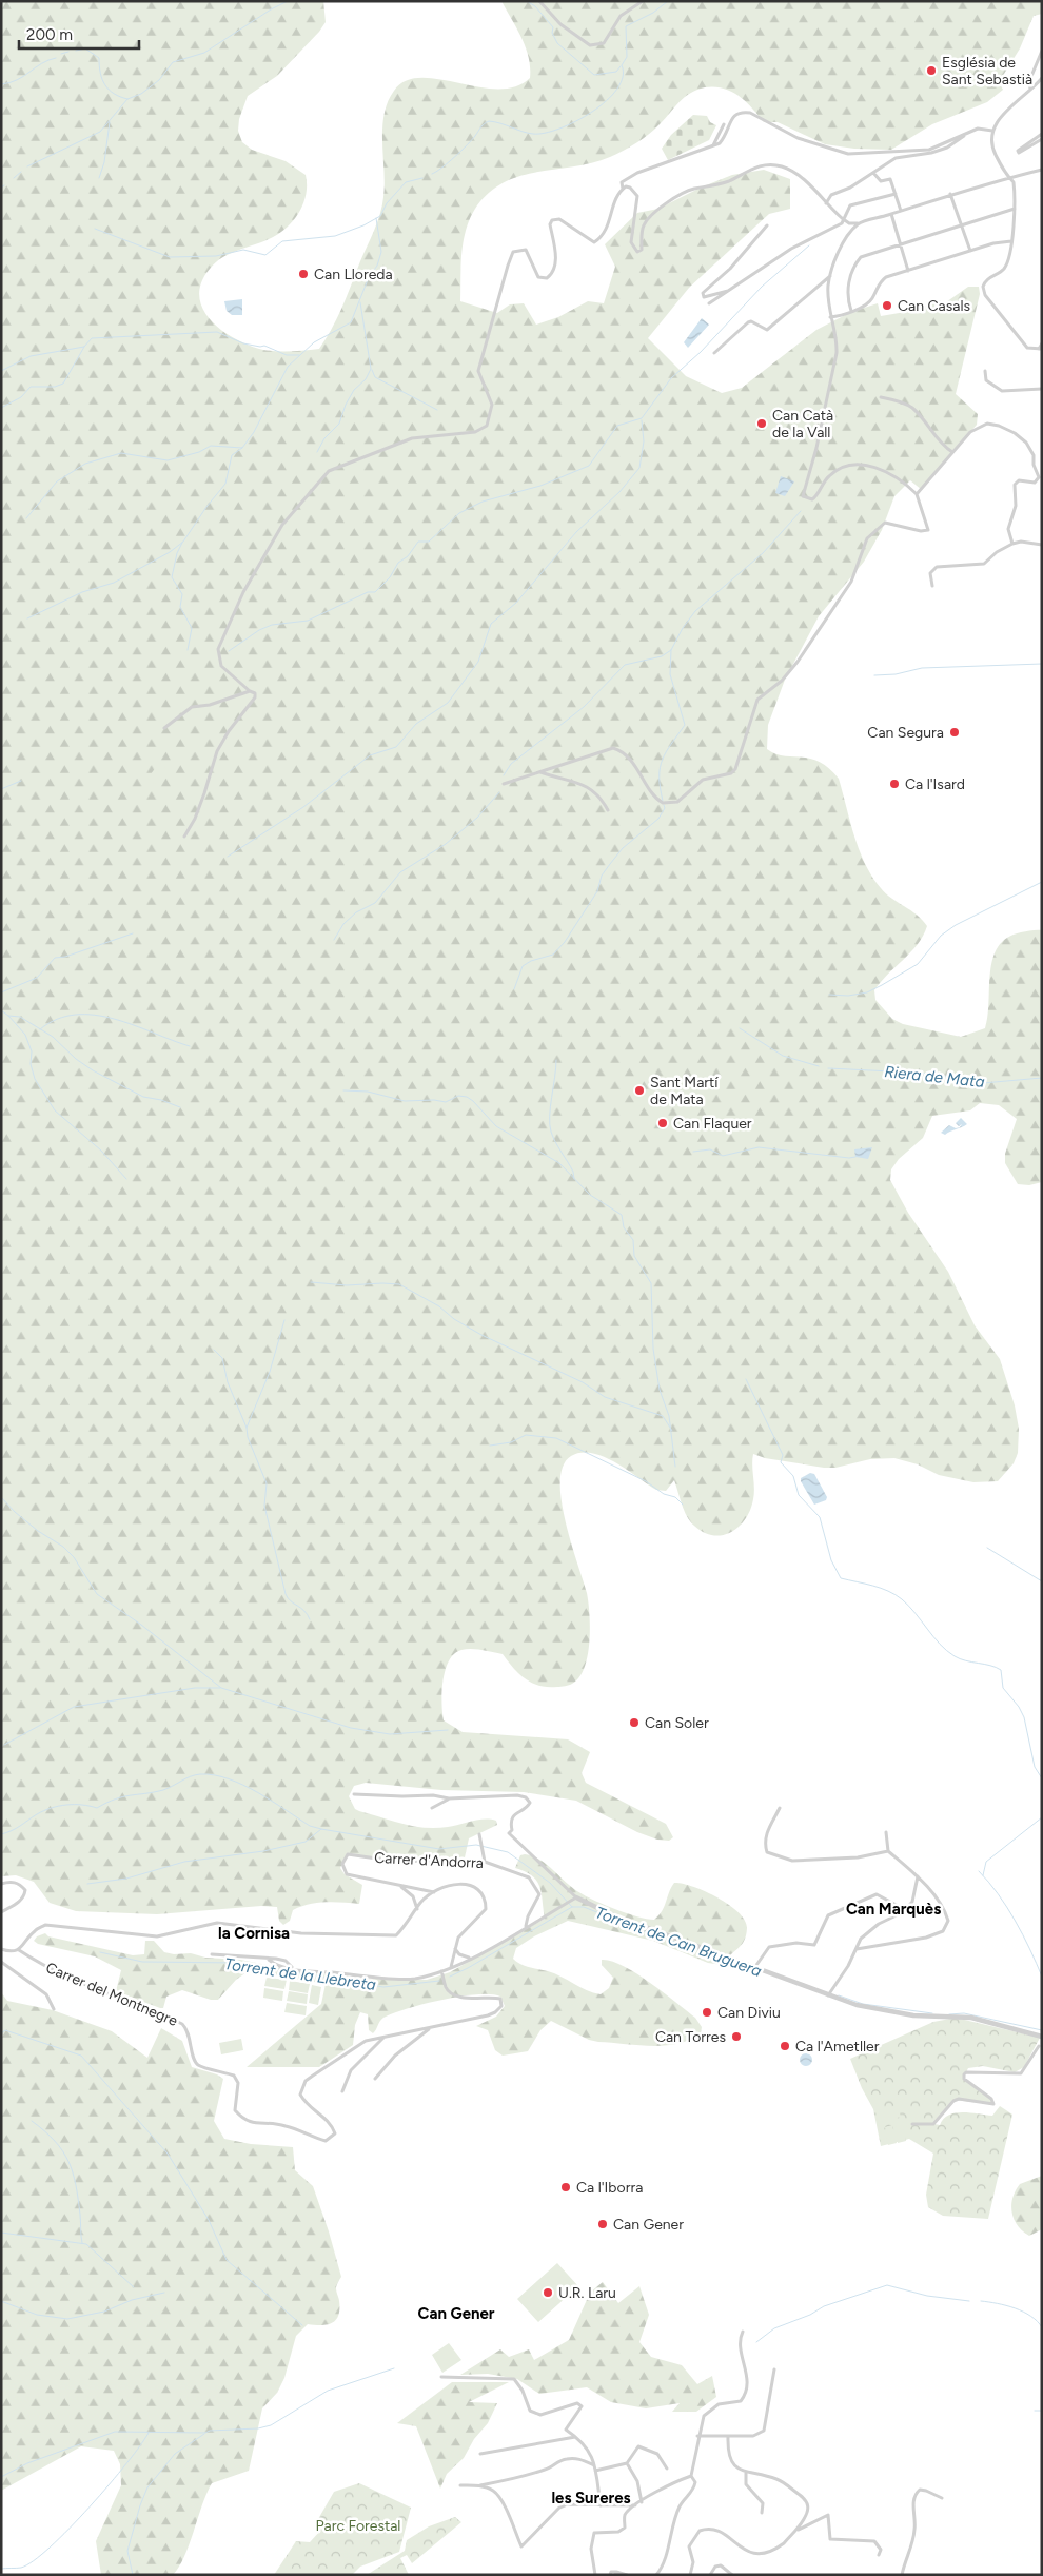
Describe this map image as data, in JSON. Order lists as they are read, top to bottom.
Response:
{
  "streets": {
    "street": ["Carrer d'Andorra", "Carrer del Montnegre"]
  },
  "districts": [
    "Can Marquès",
    "la Cornisa",
    "Can Gener",
    "les Sureres"
  ],
  "water": ["Riera de Mata", "Torrent de Can Bruguera", "Torrent de la Llebreta"],
  "parks": ["Parc Forestal"],
  "places": [
    "Església de Sant Sebastià",
    "Can Lloreda",
    "Can Casals",
    "Can Catà de la Vall",
    "Can Segura",
    "Ca l'Isard",
    "Sant Martí de Mata",
    "Can Flaquer",
    "Can Soler",
    "Can Diviu",
    "Can Torres",
    "Ca l'Ametller",
    "Ca l'Iborra",
    "Can Gener",
    "U.R. Laru"
  ],
  "scale_bar": "200 m"
}
